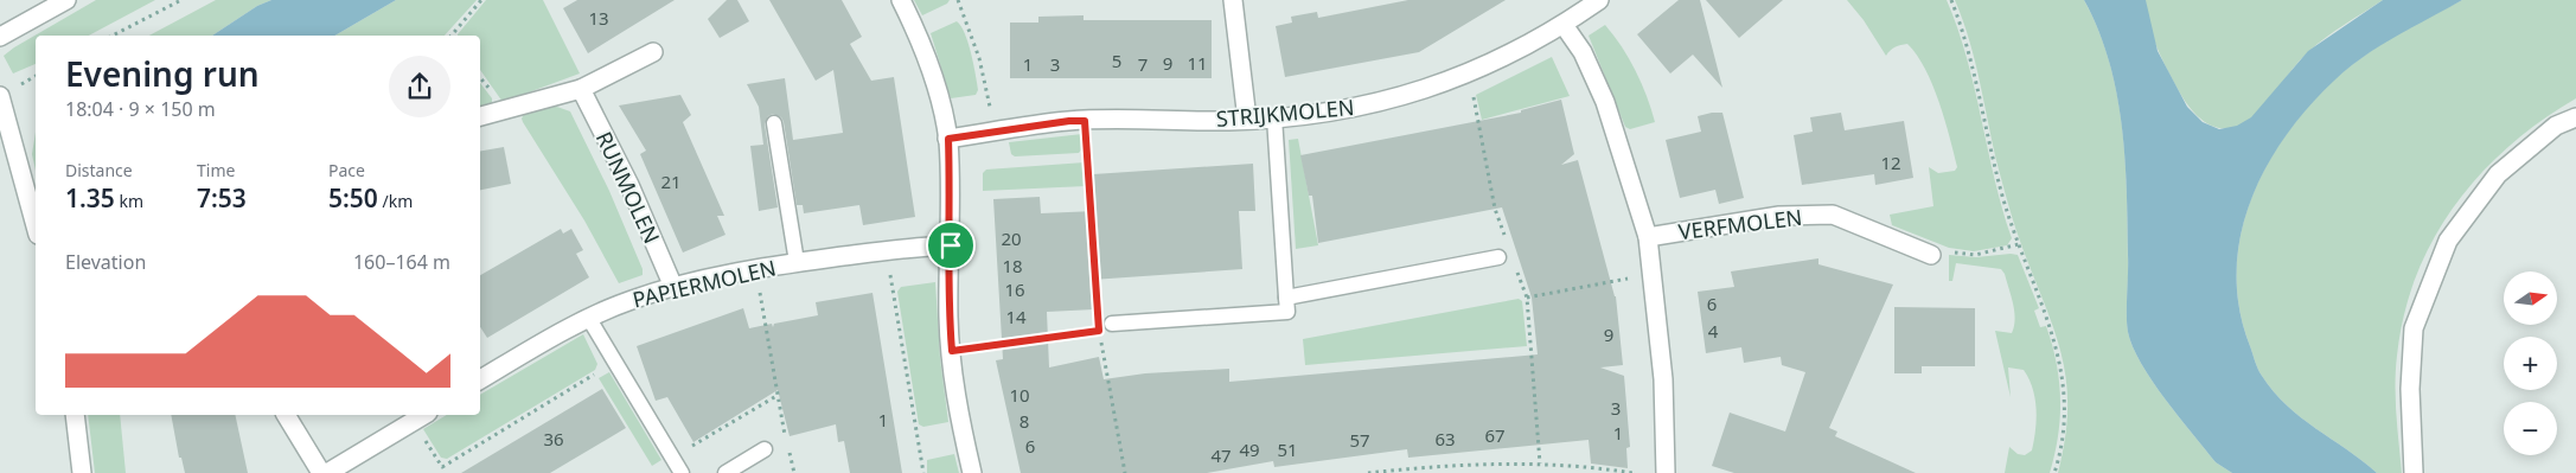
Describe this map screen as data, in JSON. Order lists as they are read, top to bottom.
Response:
{
  "streets": {
    "street": [
      "STRIJKMOLEN",
      "RUNMOLEN",
      "VERFMOLEN",
      "PAPIERMOLEN"
    ]
  },
  "crossings": [
    ["STRIJKMOLEN", "VERFMOLEN"],
    ["RUNMOLEN", "PAPIERMOLEN"]
  ],
  "house_numbers": [
    "13",
    "5",
    "9",
    "11",
    "1",
    "3",
    "7",
    "12",
    "21",
    "20",
    "18",
    "16",
    "6",
    "14",
    "4",
    "9",
    "10",
    "3",
    "1",
    "8",
    "1",
    "67",
    "36",
    "63",
    "57",
    "6",
    "49",
    "51",
    "47"
  ],
  "north": "right",
  "page": {
    "heading": ["Evening run", "18:04 · 9 × 150 m"],
    "stats": [
      ["Distance", "1.35 km"],
      ["Time", "7:53"],
      ["Pace", "5:50 /km"]
    ],
    "chart": ["Elevation", "160–164 m"],
    "map_buttons": ["+", "−"]
  }
}
